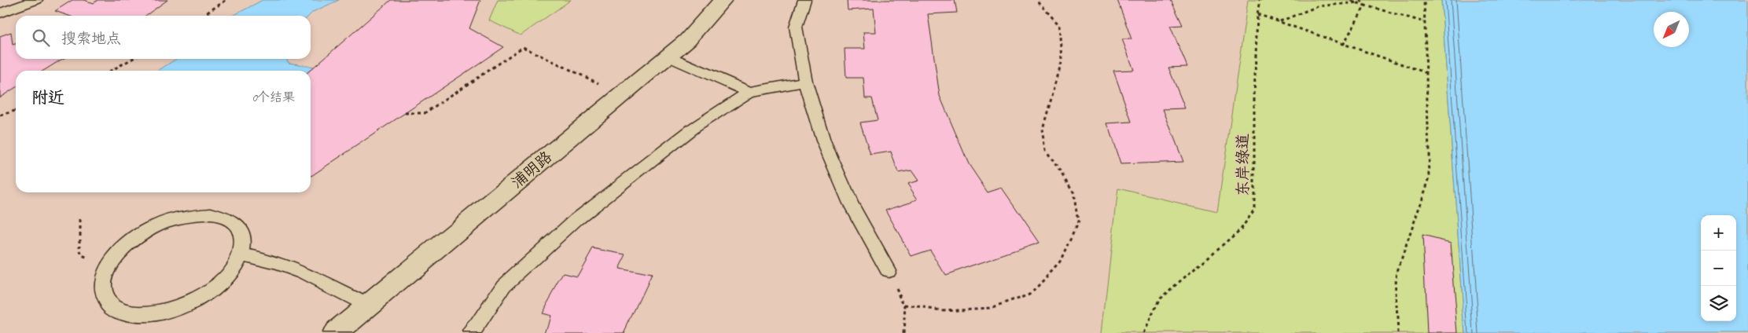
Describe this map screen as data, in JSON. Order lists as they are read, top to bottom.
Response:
{
  "streets": {
    "main road": ["浦明路"],
    "path": ["东岸绿道"]
  },
  "north": "bottom left",
  "page": {
    "search": "搜索地点",
    "heading": ["附近", "0个结果"],
    "map_buttons": ["+", "−"]
  }
}
